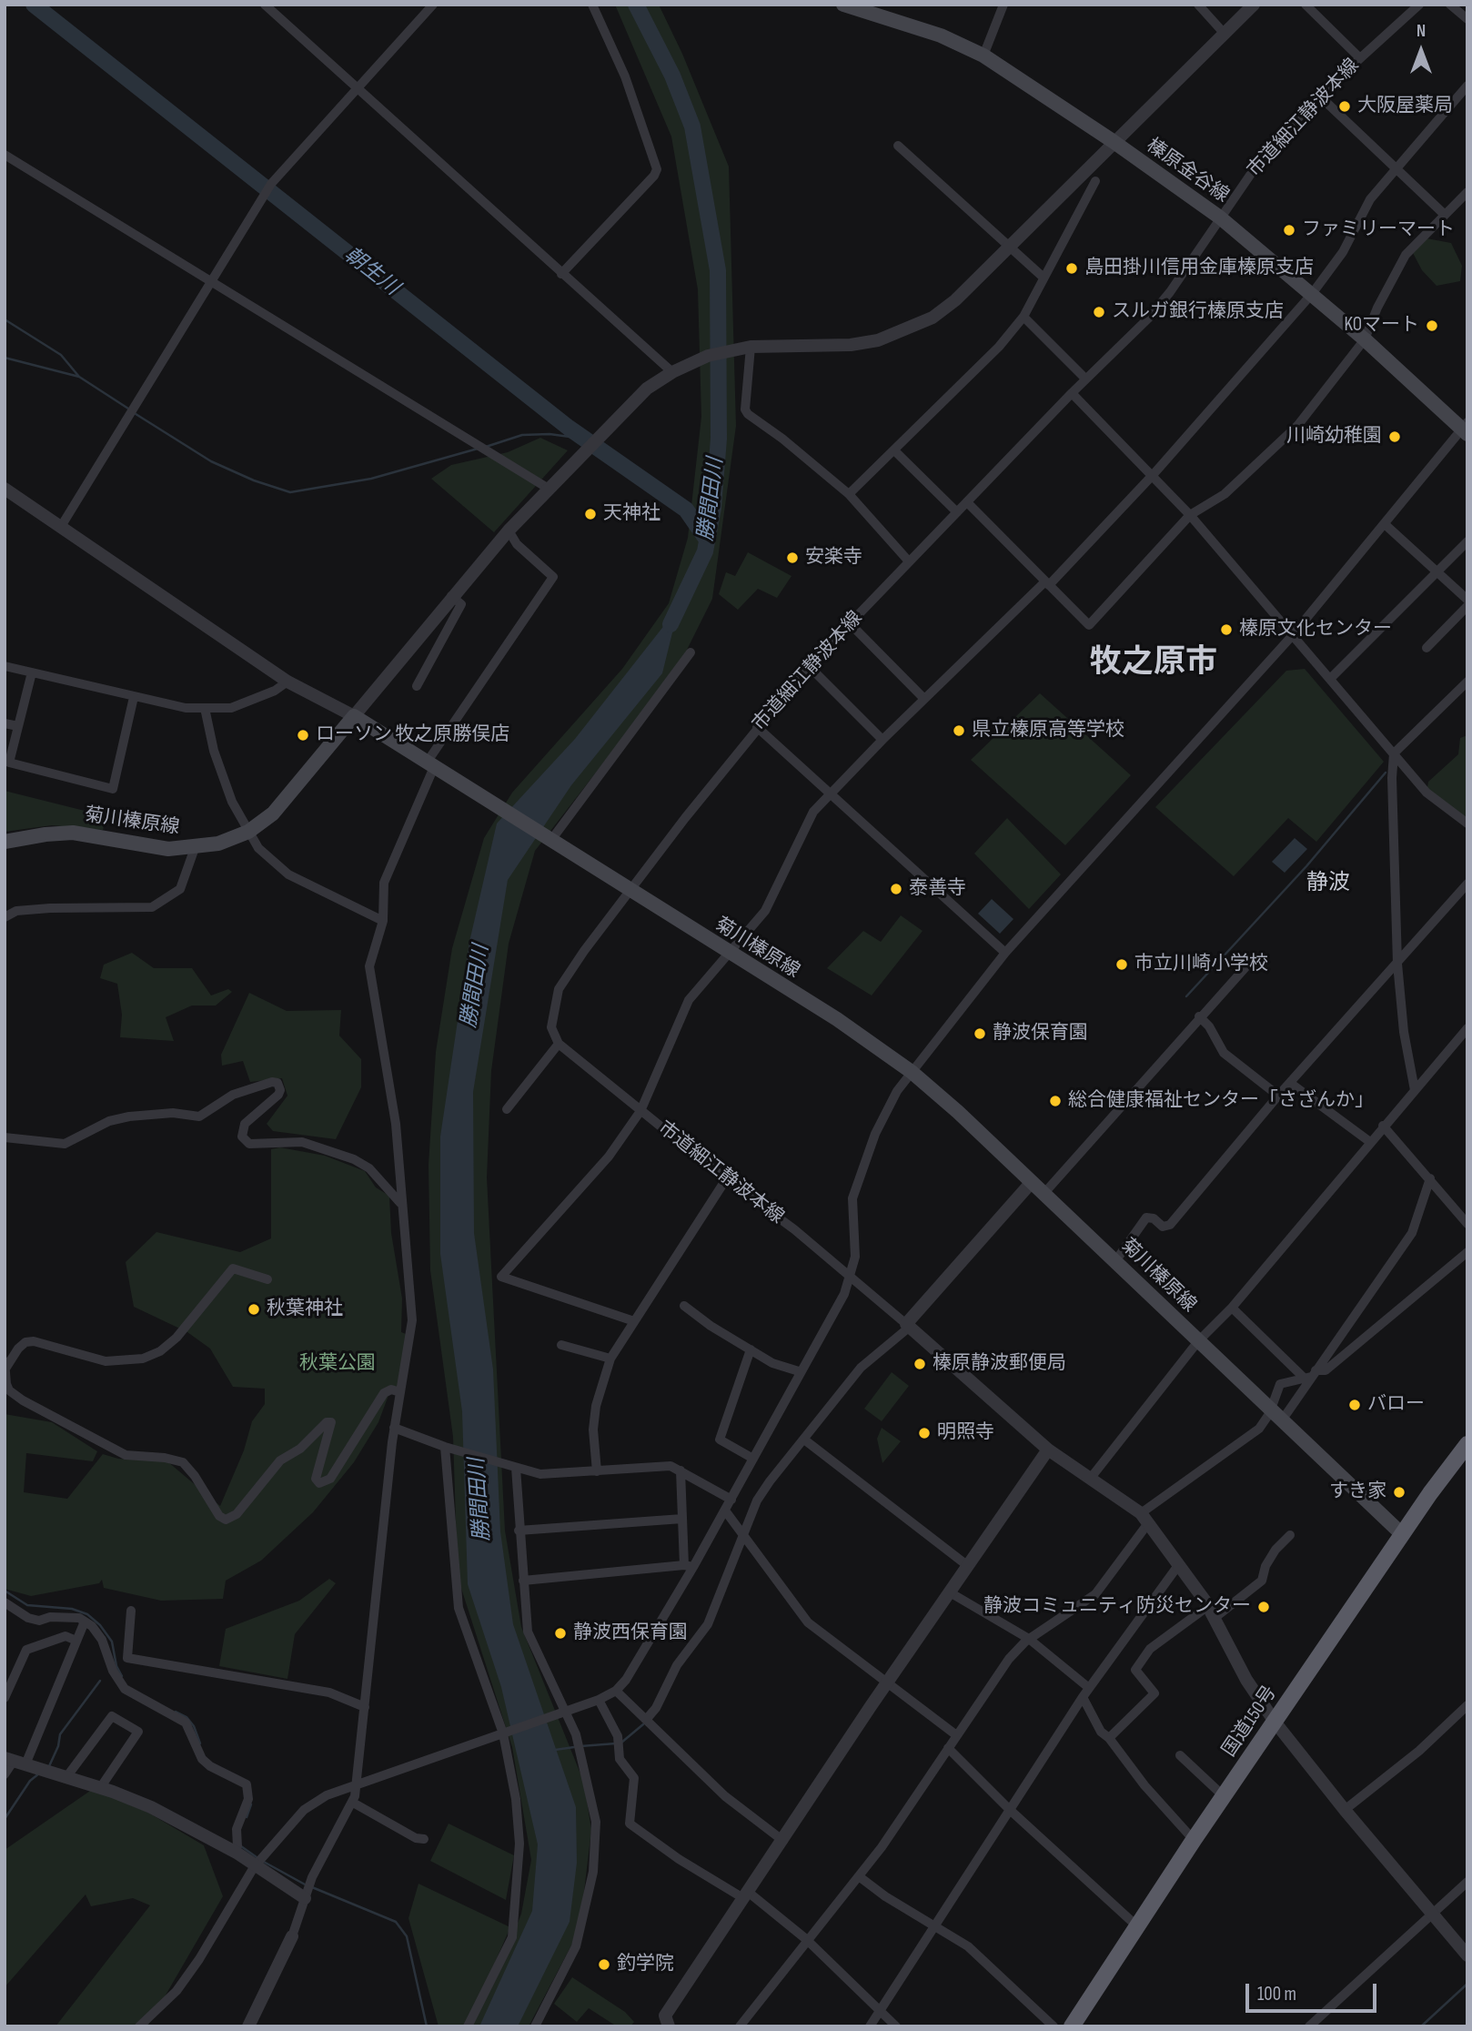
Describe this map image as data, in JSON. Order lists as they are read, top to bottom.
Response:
{
  "streets": {
    "highway": ["国道150号"],
    "main road": ["榛原金谷線", "菊川榛原線"],
    "street": ["市道細江静波本線"]
  },
  "crossings": [
    ["市道細江静波本線", "榛原金谷線"],
    ["市道細江静波本線", "菊川榛原線"],
    ["菊川榛原線", "国道150号"]
  ],
  "districts": ["牧之原市", "静波"],
  "water": ["朝生川", "勝間田川"],
  "parks": ["秋葉公園"],
  "places": [
    "大阪屋薬局",
    "ファミリーマート",
    "島田掛川信用金庫榛原支店",
    "スルガ銀行榛原支店",
    "KOマート",
    "川崎幼稚園",
    "天神社",
    "安楽寺",
    "榛原文化センター",
    "県立榛原高等学校",
    "ローソン 牧之原勝俣店",
    "泰善寺",
    "市立川崎小学校",
    "静波保育園",
    "総合健康福祉センター「さざんか」",
    "秋葉神社",
    "榛原静波郵便局",
    "バロー",
    "明照寺",
    "すき家",
    "静波コミュニティ防災センター",
    "静波西保育園",
    "釣学院"
  ],
  "scale_bar": "100 m",
  "north": "top"
}
